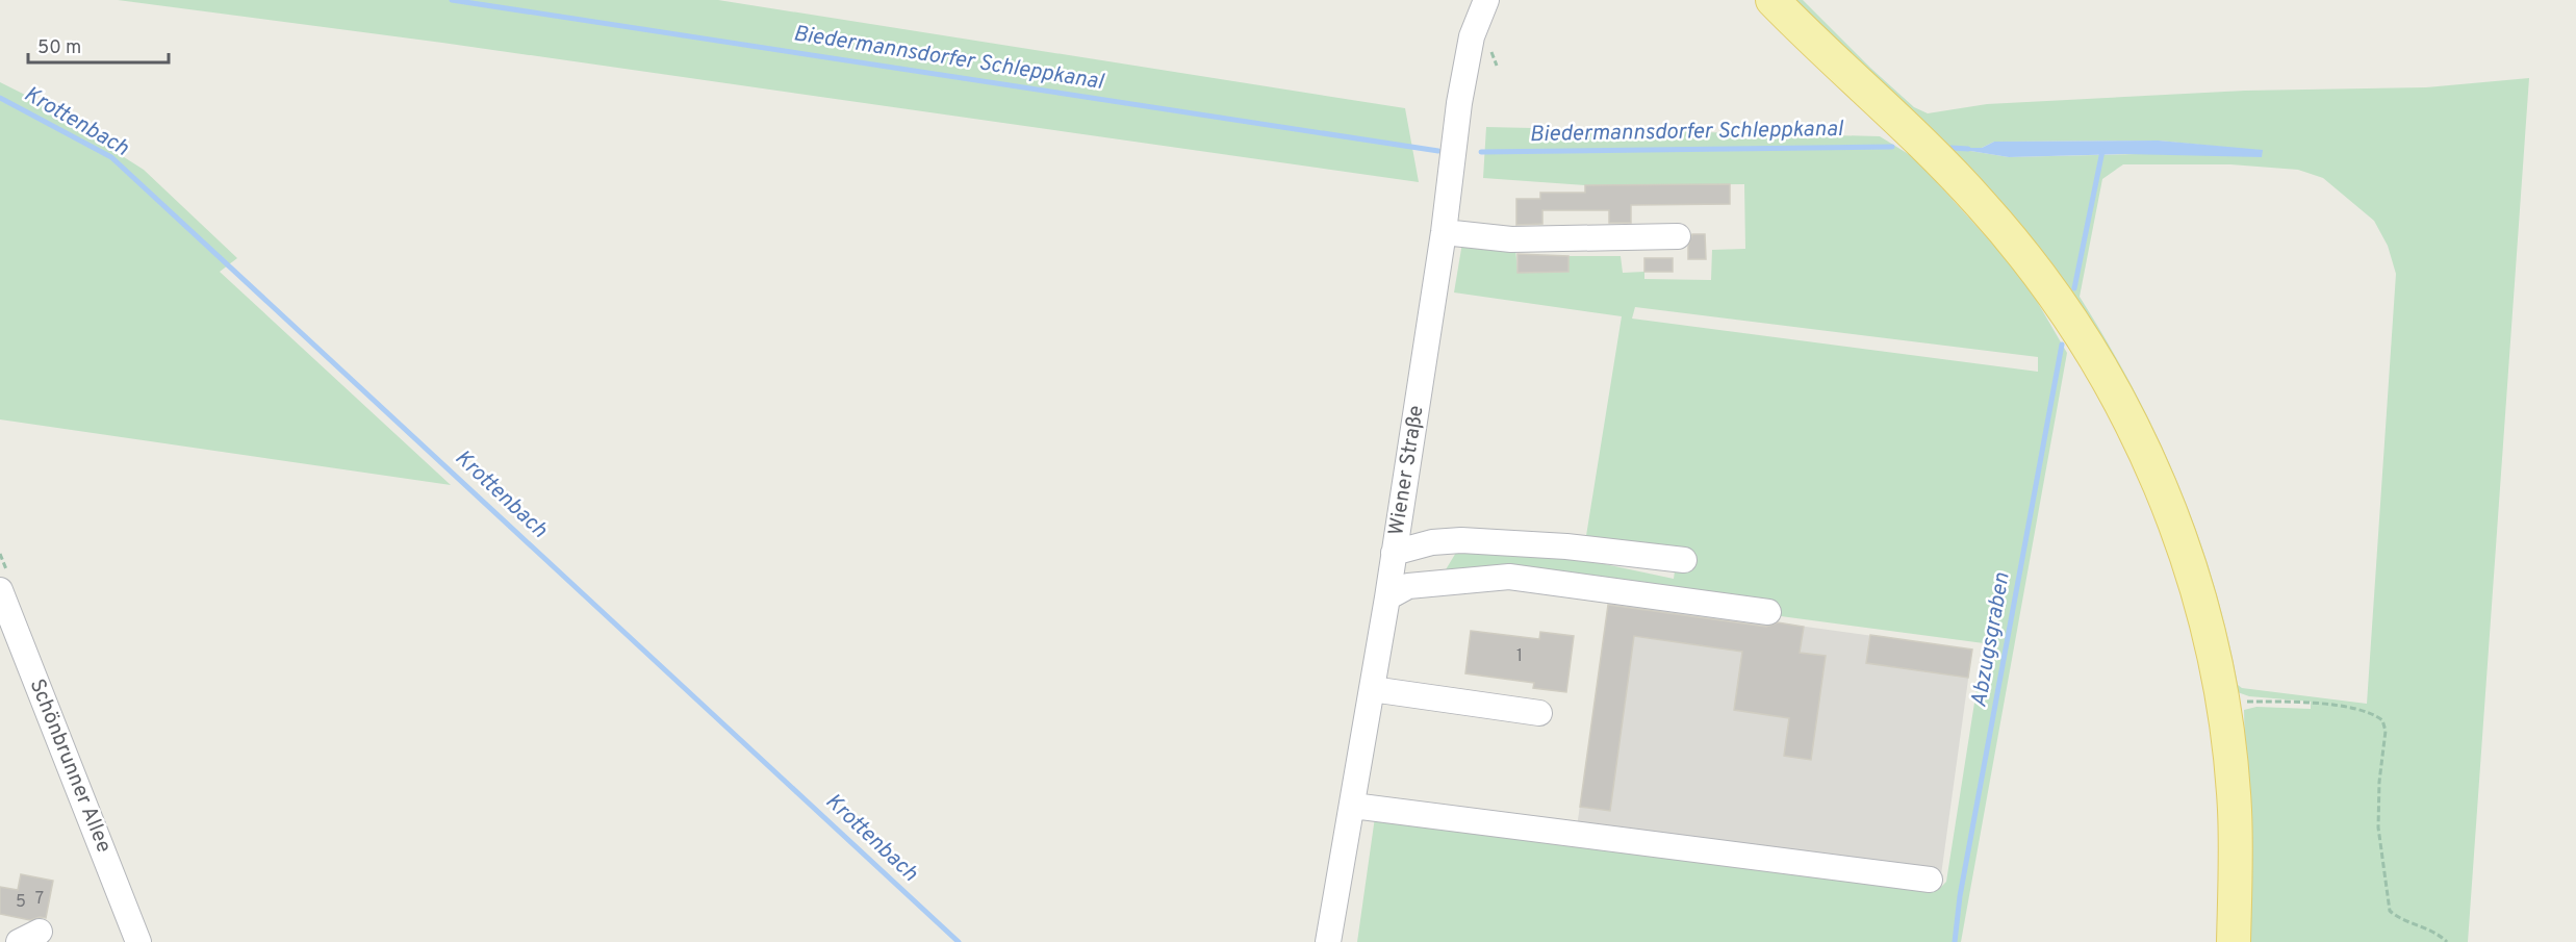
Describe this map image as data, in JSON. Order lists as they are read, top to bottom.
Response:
{
  "streets": {
    "street": ["Wiener Straße", "Schönbrunner Allee"]
  },
  "water": ["Biedermannsdorfer Schleppkanal", "Krottenbach", "Abzugsgraben"],
  "house_numbers": ["1", "7", "5"],
  "scale_bar": "50 m"
}
